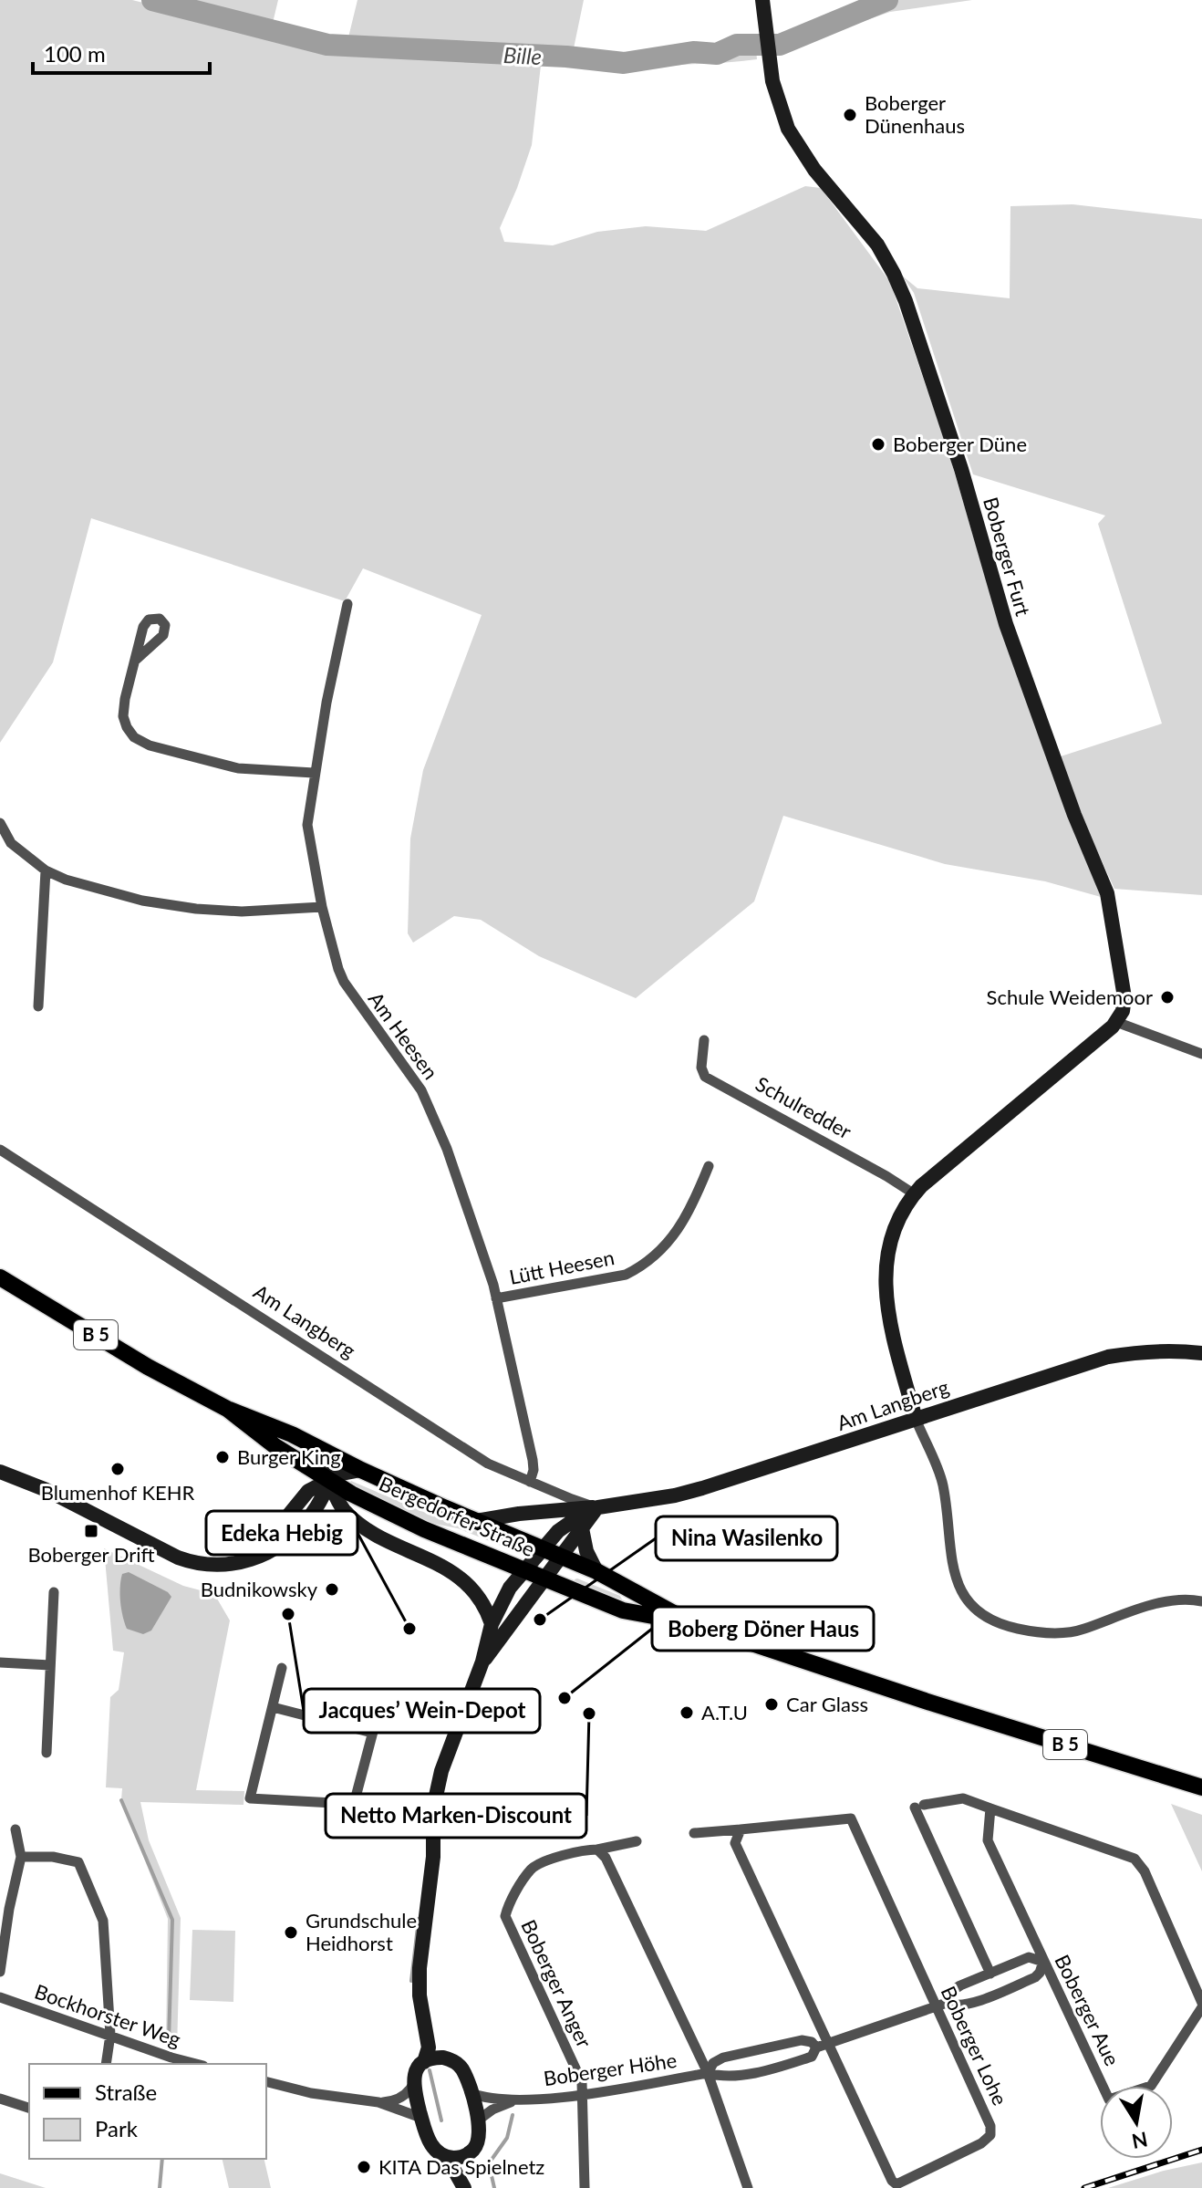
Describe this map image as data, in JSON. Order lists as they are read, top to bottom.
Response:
{
  "streets": {
    "main road": ["B 5", "Bergedorfer Straße"],
    "street": [
      "Boberger Furt",
      "Am Heesen",
      "Schulredder",
      "Lütt Heesen",
      "Am Langberg",
      "Boberger Anger",
      "Boberger Aue",
      "Bockhorster Weg",
      "Boberger Lohe",
      "Boberger Höhe"
    ]
  },
  "crossings": [
    ["Am Heesen", "Lütt Heesen"],
    ["Am Heesen", "Am Langberg"],
    ["Am Langberg", "Bergedorfer Straße"],
    ["Boberger Anger", "Boberger Höhe"],
    ["Boberger Aue", "Boberger Höhe"],
    ["Boberger Lohe", "Boberger Höhe"]
  ],
  "water": ["Bille"],
  "places": {
    "other": [
      "Boberger Dünenhaus",
      "Boberger Düne",
      "Schule Weidemoor",
      "Burger King",
      "Blumenhof KEHR",
      "Budnikowsky",
      "Jacques’ Wein-Depot",
      "Nina Wasilenko",
      "Edeka Hebig",
      "Boberg Döner Haus",
      "Car Glass",
      "A.T.U",
      "Netto Marken-Discount",
      "Grundschule Heidhorst",
      "KITA Das Spielnetz"
    ],
    "transit": ["Boberger Drift"]
  },
  "legend": ["Straße", "Park"],
  "scale_bar": "100 m",
  "north": "bottom"
}
